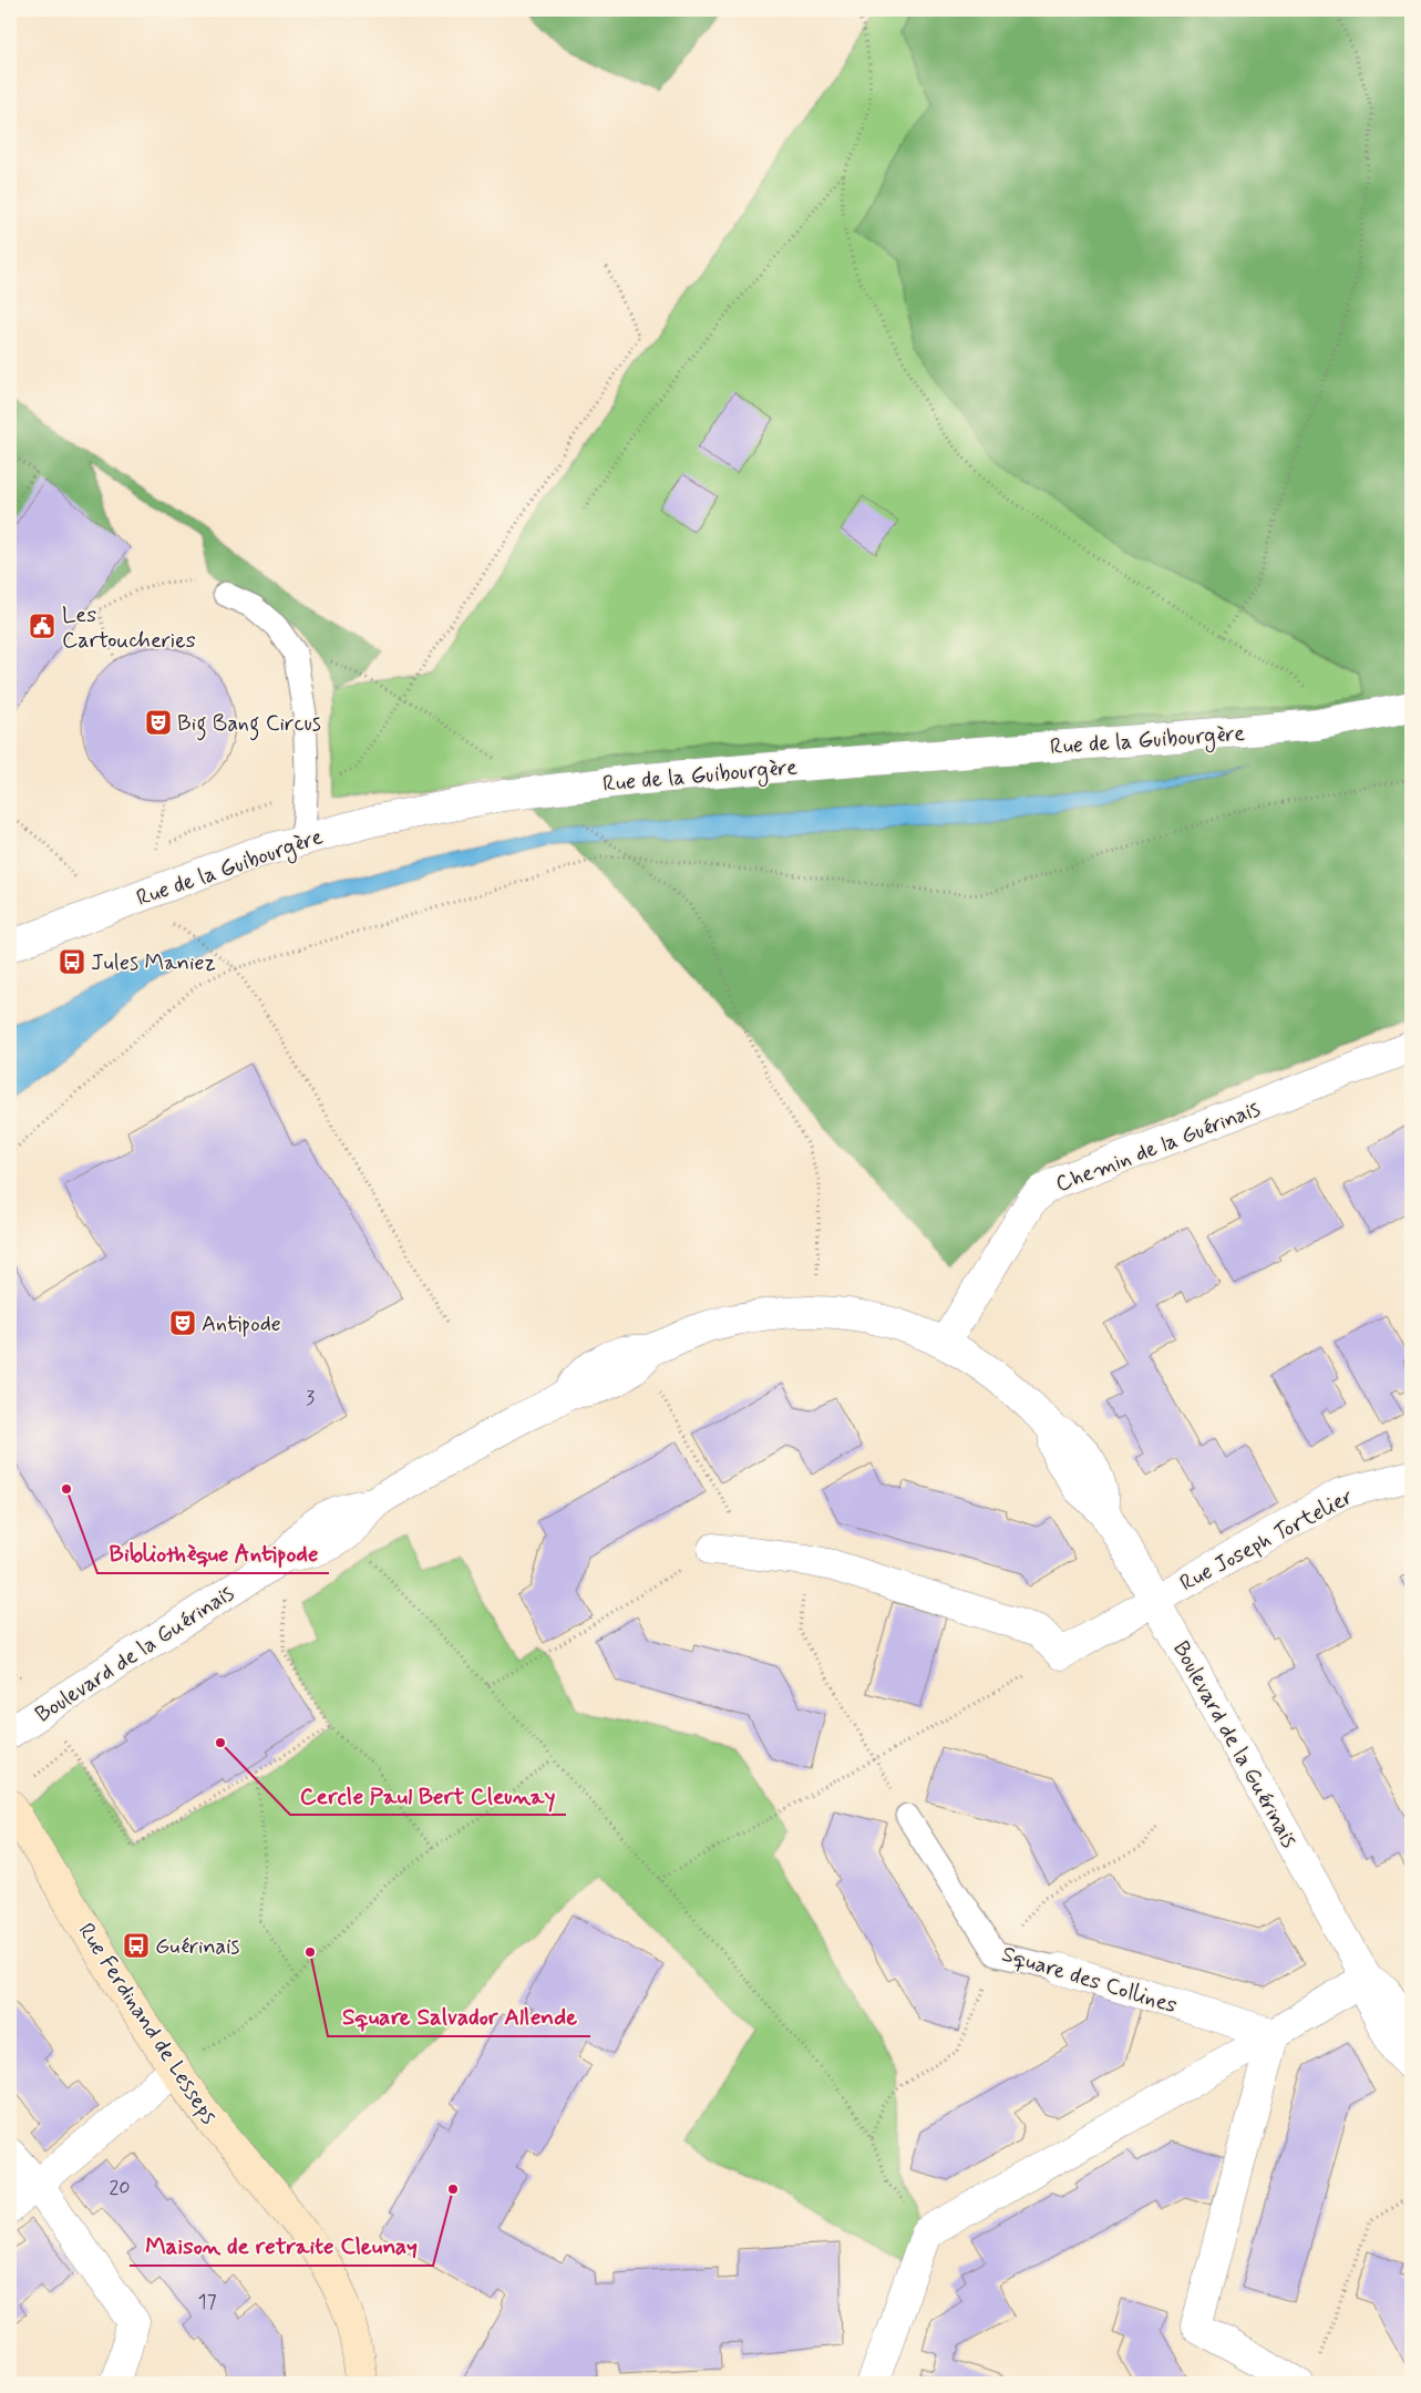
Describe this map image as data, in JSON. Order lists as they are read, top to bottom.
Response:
{
  "streets": {
    "main road": ["Rue Ferdinand de Lesseps"],
    "street": [
      "Rue de la Guibourgère",
      "Chemin de la Guérinais",
      "Rue Joseph Tortelier",
      "Boulevard de la Guérinais",
      "Square des Collines"
    ]
  },
  "crossings": [
    ["Chemin de la Guérinais", "Boulevard de la Guérinais"],
    ["Rue Joseph Tortelier", "Boulevard de la Guérinais"]
  ],
  "places": {
    "public building": ["Les Cartoucheries"],
    "theatre": ["Big Bang Circus", "Antipode"],
    "bus stop": ["Jules Maniez", "Guérinais"],
    "other": [
      "Bibliothèque Antipode",
      "Cercle Paul Bert Cleunay",
      "Square Salvador Allende",
      "Maison de retraite Cleunay"
    ]
  },
  "house_numbers": ["3", "20", "17"]
}
